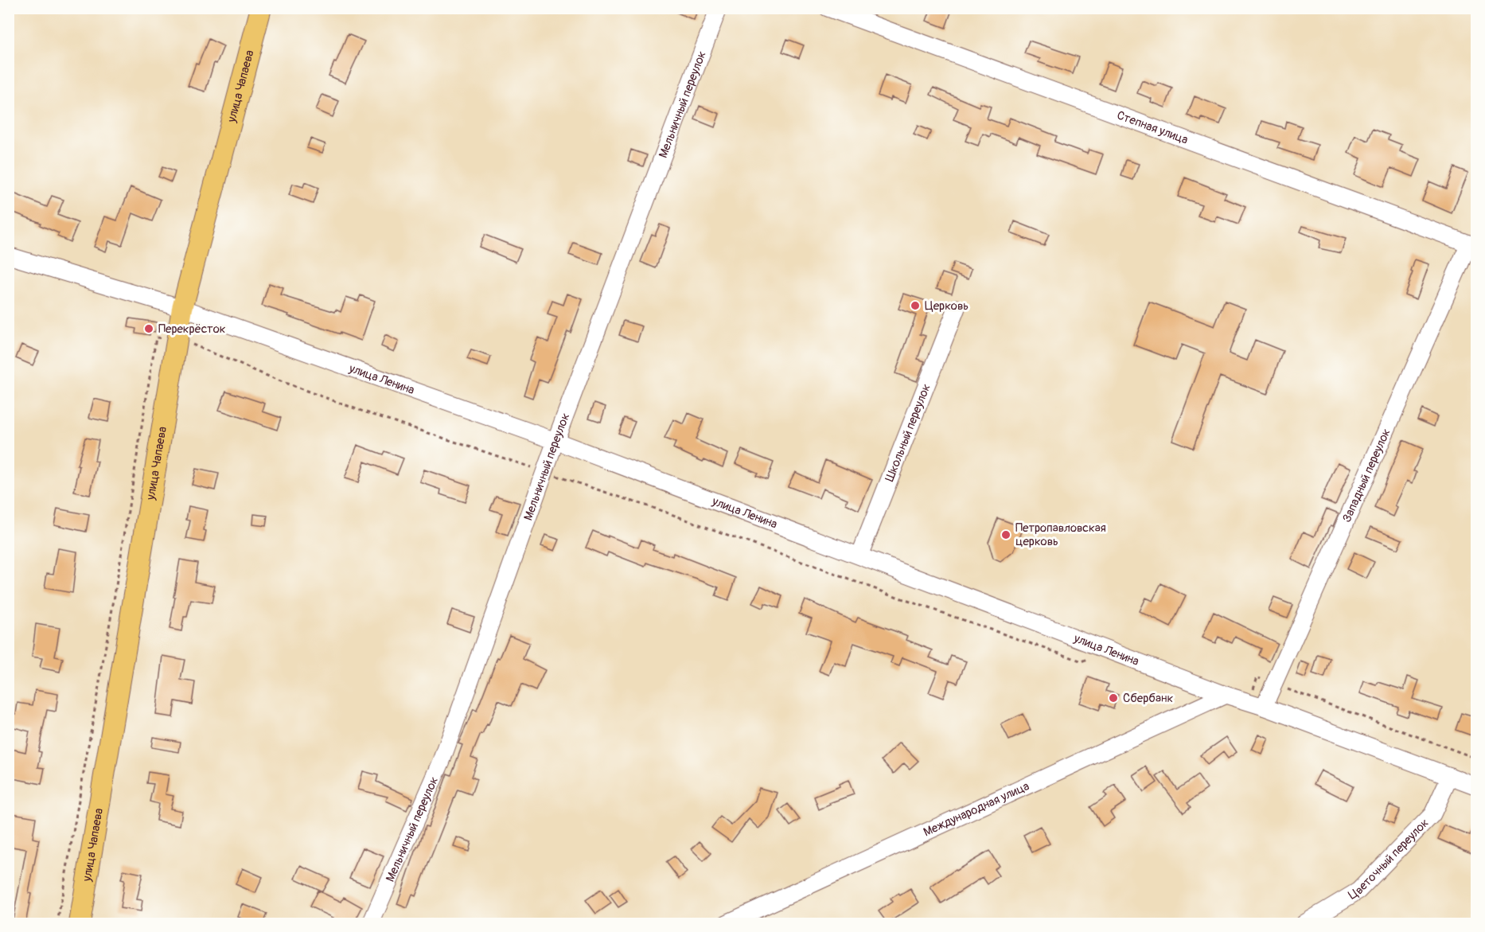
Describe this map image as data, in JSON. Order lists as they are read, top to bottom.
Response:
{
  "streets": {
    "main road": ["улица Чапаева"],
    "street": [
      "Мельничный переулок",
      "Степная улица",
      "улица Ленина",
      "Школьный переулок",
      "Западный переулок",
      "Международная улица",
      "Цветочный переулок"
    ]
  },
  "crossings": [
    ["улица Чапаева", "улица Ленина"],
    ["Мельничный переулок", "улица Ленина"],
    ["Степная улица", "Западный переулок"],
    ["улица Ленина", "Школьный переулок"],
    ["улица Ленина", "Западный переулок"],
    ["улица Ленина", "Международная улица"],
    ["улица Ленина", "Цветочный переулок"]
  ],
  "places": [
    "Церковь",
    "Перекрёсток",
    "Петропавловская церковь",
    "Сбербанк"
  ]
}
